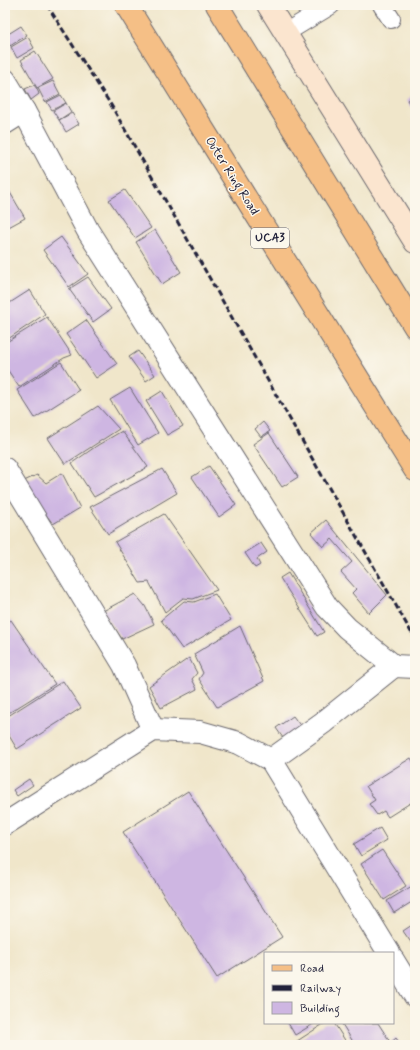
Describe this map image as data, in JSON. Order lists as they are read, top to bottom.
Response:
{
  "streets": {
    "main road": ["Outer Ring Road", "UCA3"]
  },
  "legend": ["Road", "Railway", "Building"]
}
